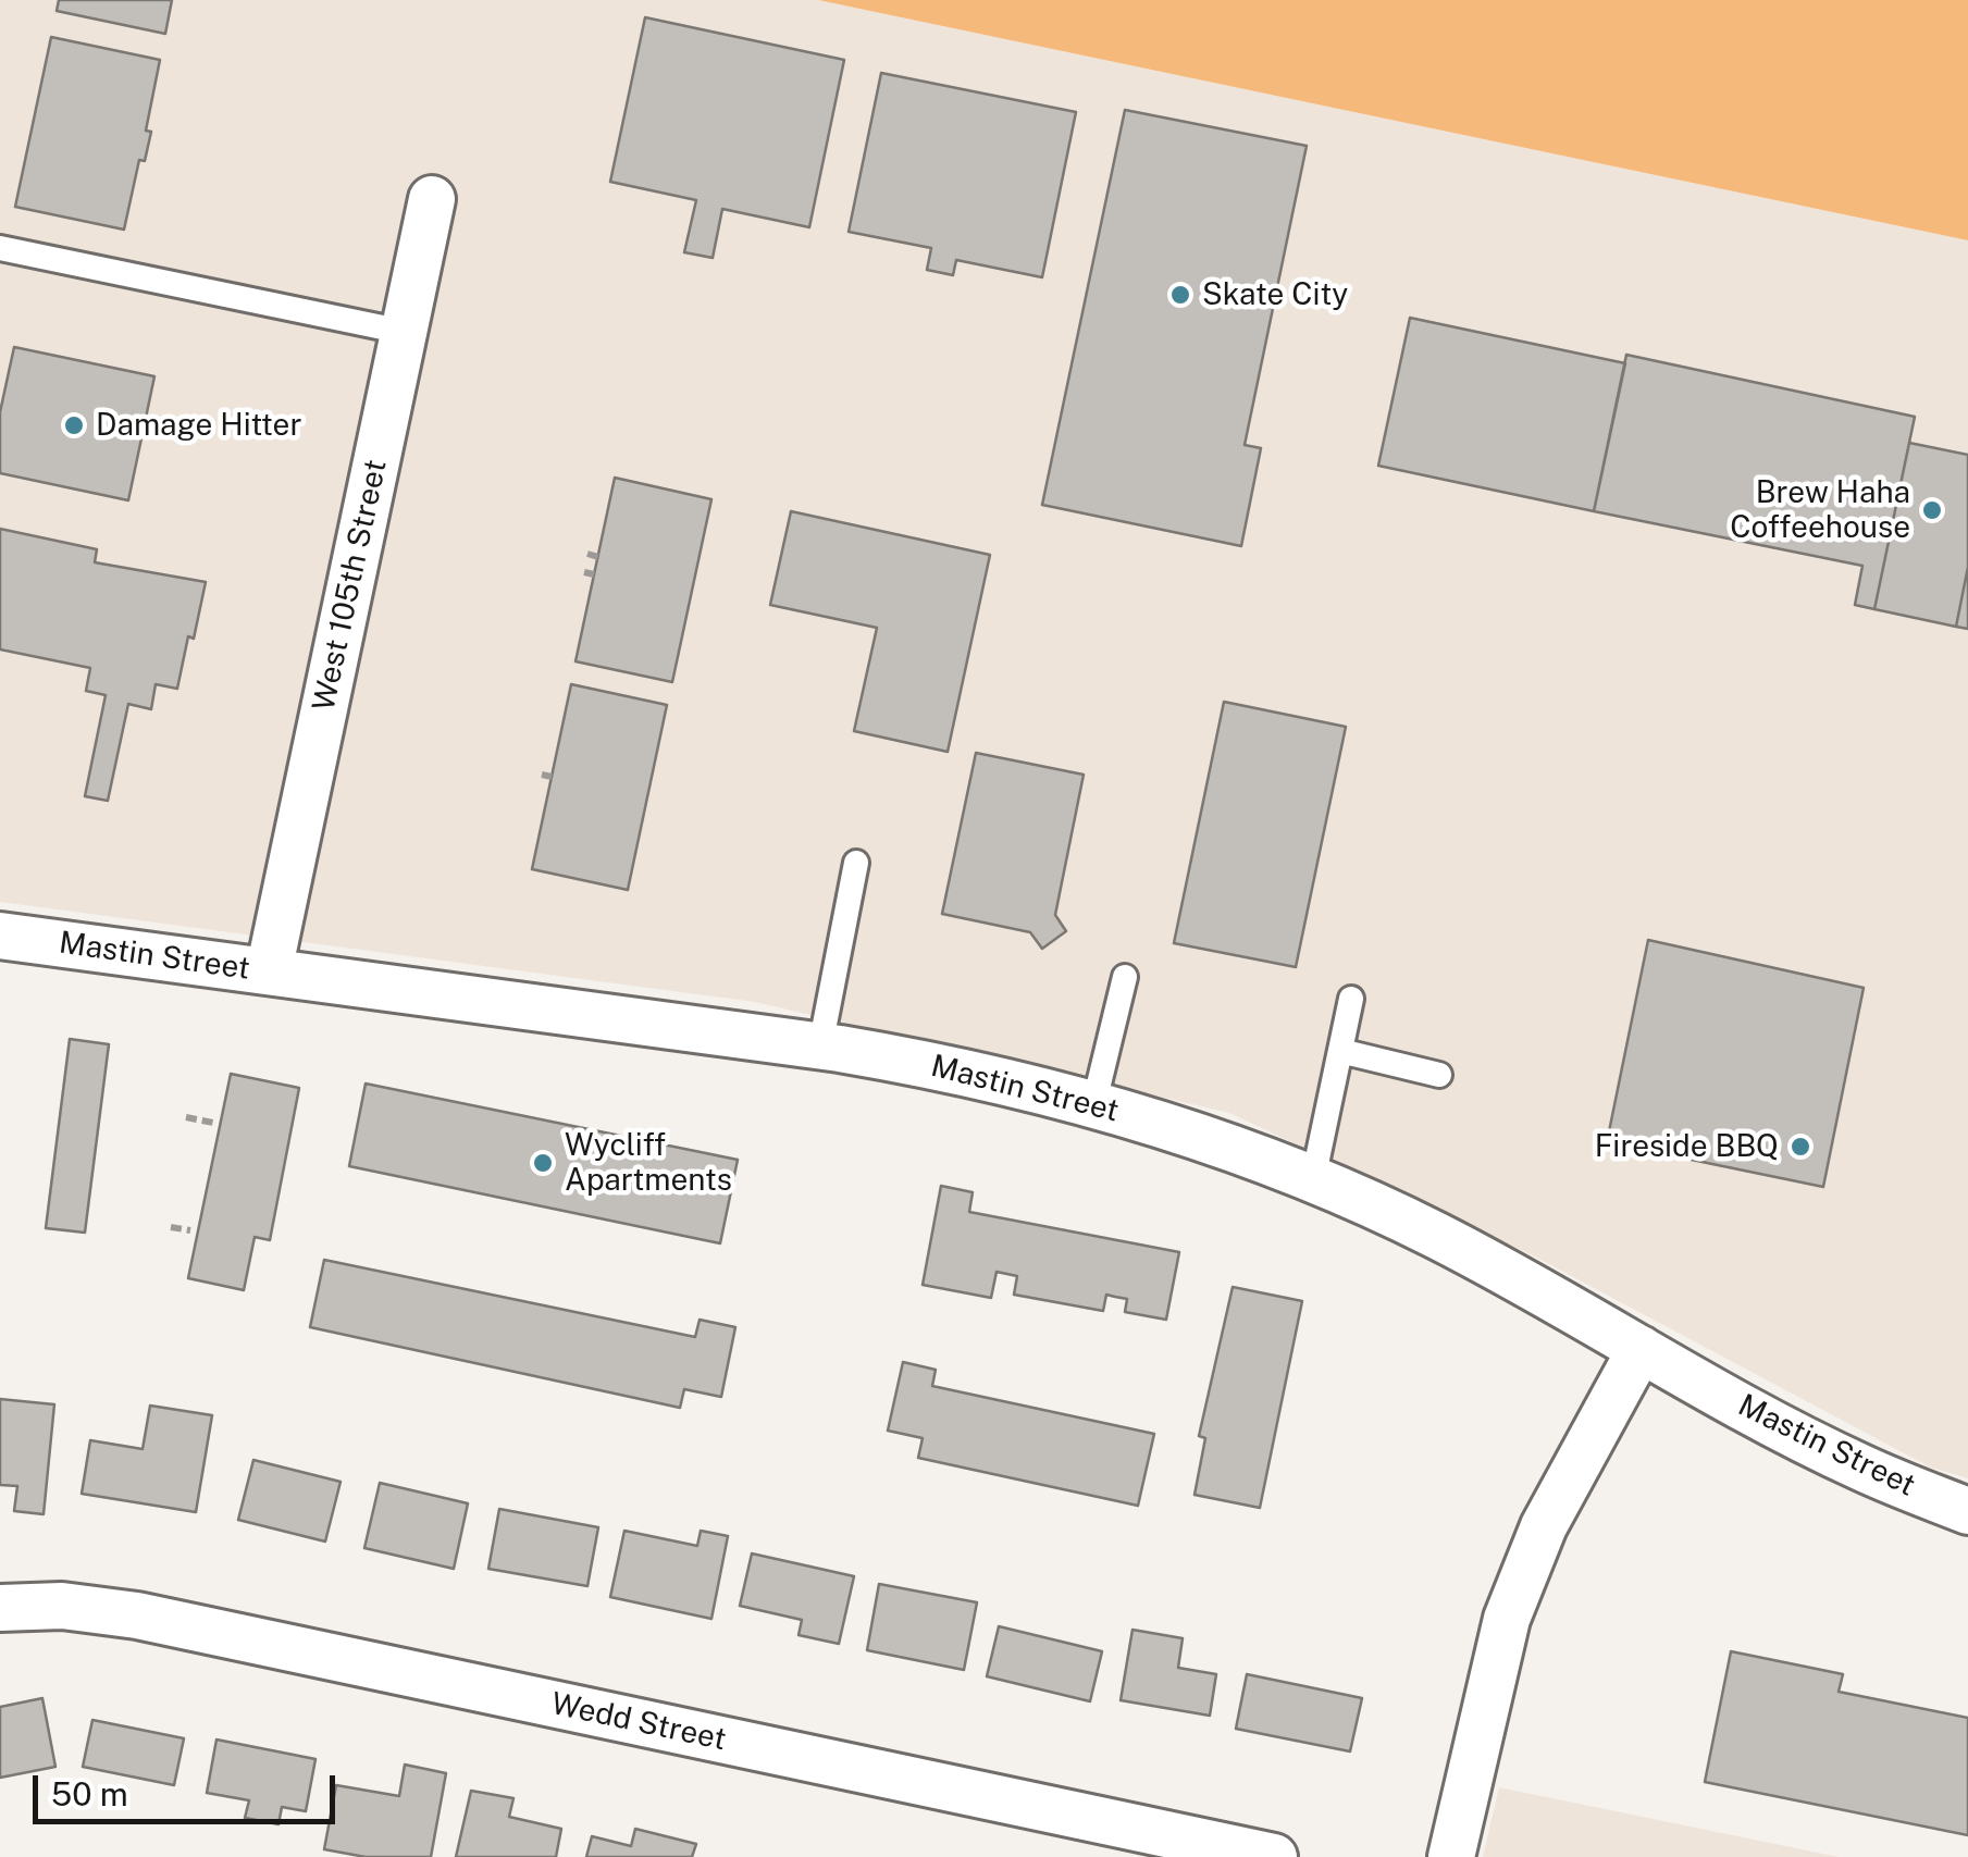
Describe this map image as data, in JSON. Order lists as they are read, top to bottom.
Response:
{
  "streets": {
    "street": ["West 105th Street", "Mastin Street", "Wedd Street"]
  },
  "crossings": [
    ["West 105th Street", "Mastin Street"]
  ],
  "places": [
    "Skate City",
    "Damage Hitter",
    "Brew Haha Coffeehouse",
    "Fireside BBQ",
    "Wycliff Apartments"
  ],
  "scale_bar": "50 m"
}
